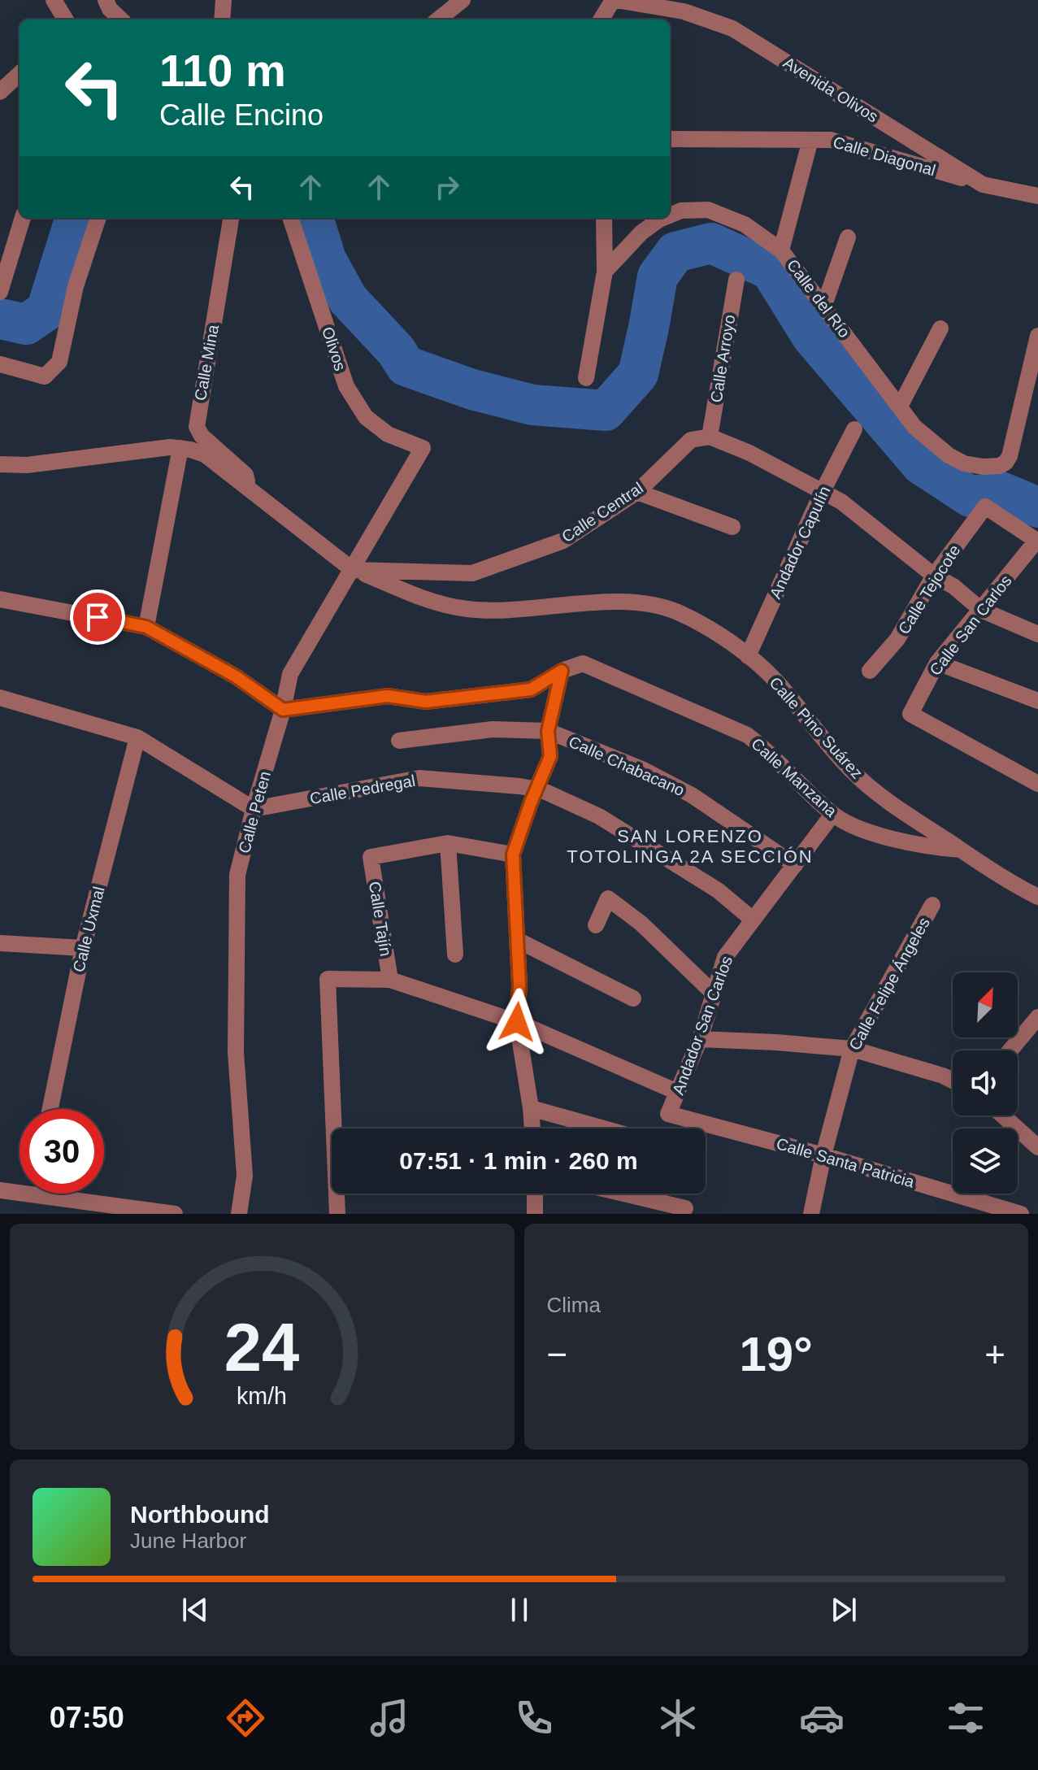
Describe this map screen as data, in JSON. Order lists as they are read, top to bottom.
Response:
{
  "streets": {
    "street": [
      "Avenida Olivos",
      "Calle Diagonal",
      "Calle del Río",
      "Olivos",
      "Calle Arroyo",
      "Calle Mina",
      "Calle Central",
      "Andador Capulín",
      "Calle Tejocote",
      "Calle San Carlos",
      "Calle Pino Suárez",
      "Calle Chabacano",
      "Calle Manzana",
      "Calle Pedregal",
      "Calle Peten",
      "Calle Tajín",
      "Calle Uxmal",
      "Calle Felipe Ángeles",
      "Andador San Carlos",
      "Calle Santa Patricia"
    ]
  },
  "crossings": [
    ["Avenida Olivos", "Calle Diagonal"],
    ["Olivos", "Calle Peten"],
    ["Calle Arroyo", "Calle Central"],
    ["Calle Central", "Calle Pino Suárez"],
    ["Calle Central", "Calle Peten"],
    ["Andador Capulín", "Calle Pino Suárez"],
    ["Calle Tejocote", "Calle San Carlos"],
    ["Calle Pino Suárez", "Calle Manzana"],
    ["Calle Pino Suárez", "Calle Peten"],
    ["Calle Chabacano", "Andador San Carlos"],
    ["Calle Manzana", "Andador San Carlos"],
    ["Calle Pedregal", "Calle Peten"],
    ["Calle Pedregal", "Andador San Carlos"],
    ["Calle Felipe Ángeles", "Calle Santa Patricia"],
    ["Andador San Carlos", "Calle Santa Patricia"]
  ],
  "districts": ["SAN LORENZO TOTOLINGA 2A SECCIÓN"],
  "north": "top right",
  "page": {
    "turn": ["110 m", "Calle Encino"],
    "limit": "30",
    "trip": "07:51 · 1 min · 260 m",
    "tile": "Clima",
    "heat": ["−", "19°", "+"],
    "song": ["Northbound", "June Harbor"],
    "tabs": "07:50",
    "gauge": ["24", "km/h"]
  }
}
